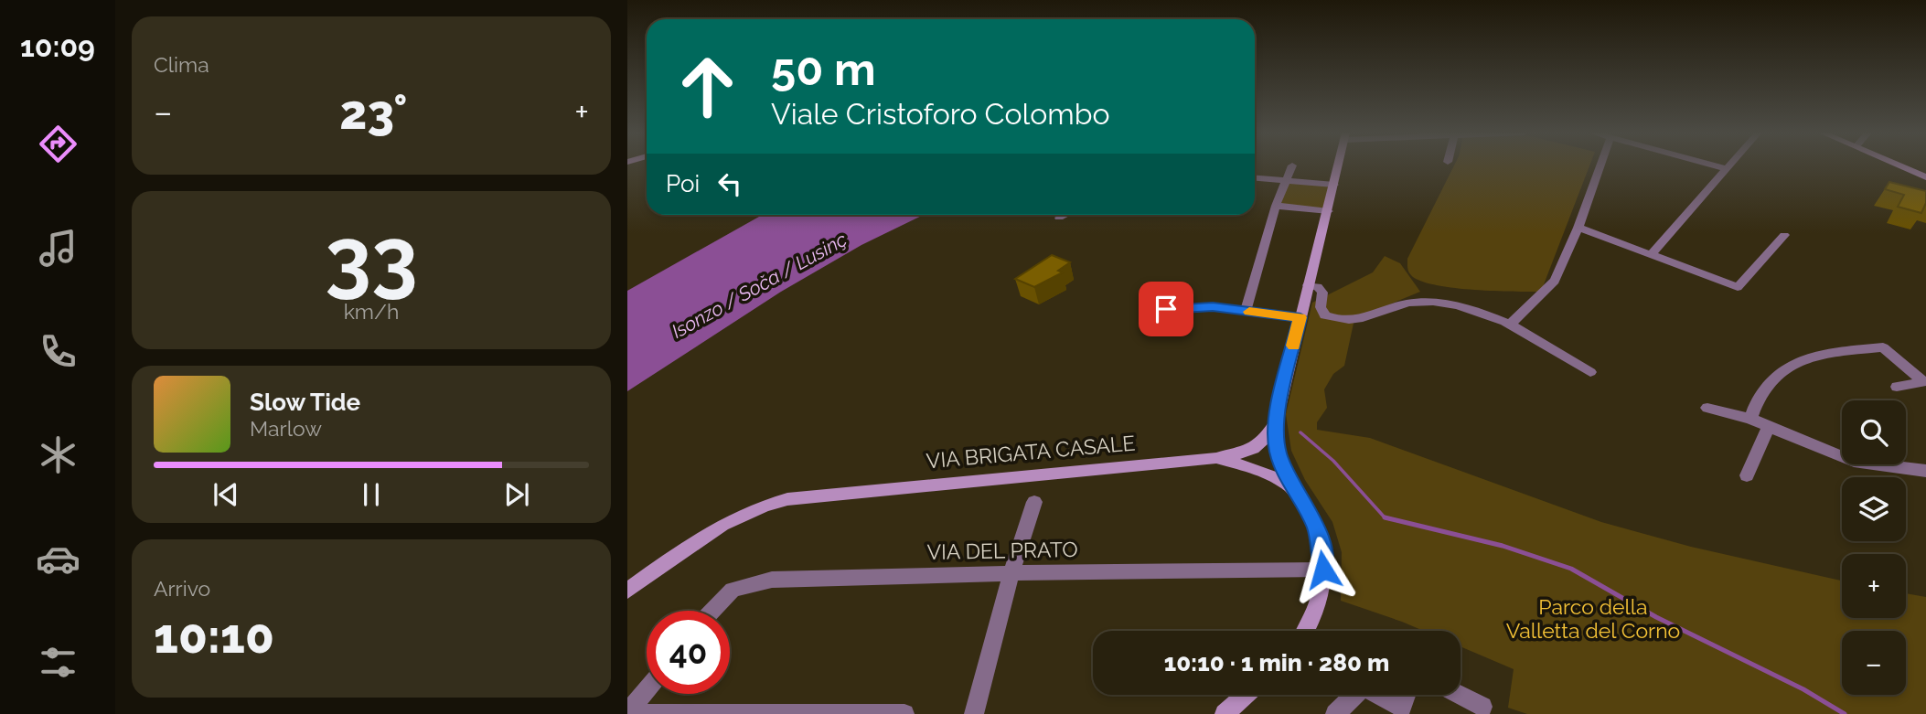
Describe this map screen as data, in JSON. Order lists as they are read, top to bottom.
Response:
{
  "streets": {
    "street": ["VIA BRIGATA CASALE", "VIA DEL PRATO"]
  },
  "crossings": [
    ["VIA BRIGATA CASALE", "VIA DEL PRATO"]
  ],
  "water": ["Isonzo / Soča / Lusinç"],
  "parks": ["Parco della Valletta del Corno"],
  "page": {
    "tabs": "10:09",
    "tile": [
      "Clima",
      ["33", "km/h"],
      ["Arrivo", "10:10"]
    ],
    "turn": ["50 m", "Viale Cristoforo Colombo"],
    "heat": ["−", "23°", "+"],
    "then": "Poi",
    "song": ["Slow Tide", "Marlow"],
    "map_buttons": ["+", "−"],
    "limit": "40",
    "trip": "10:10 · 1 min · 280 m"
  }
}
